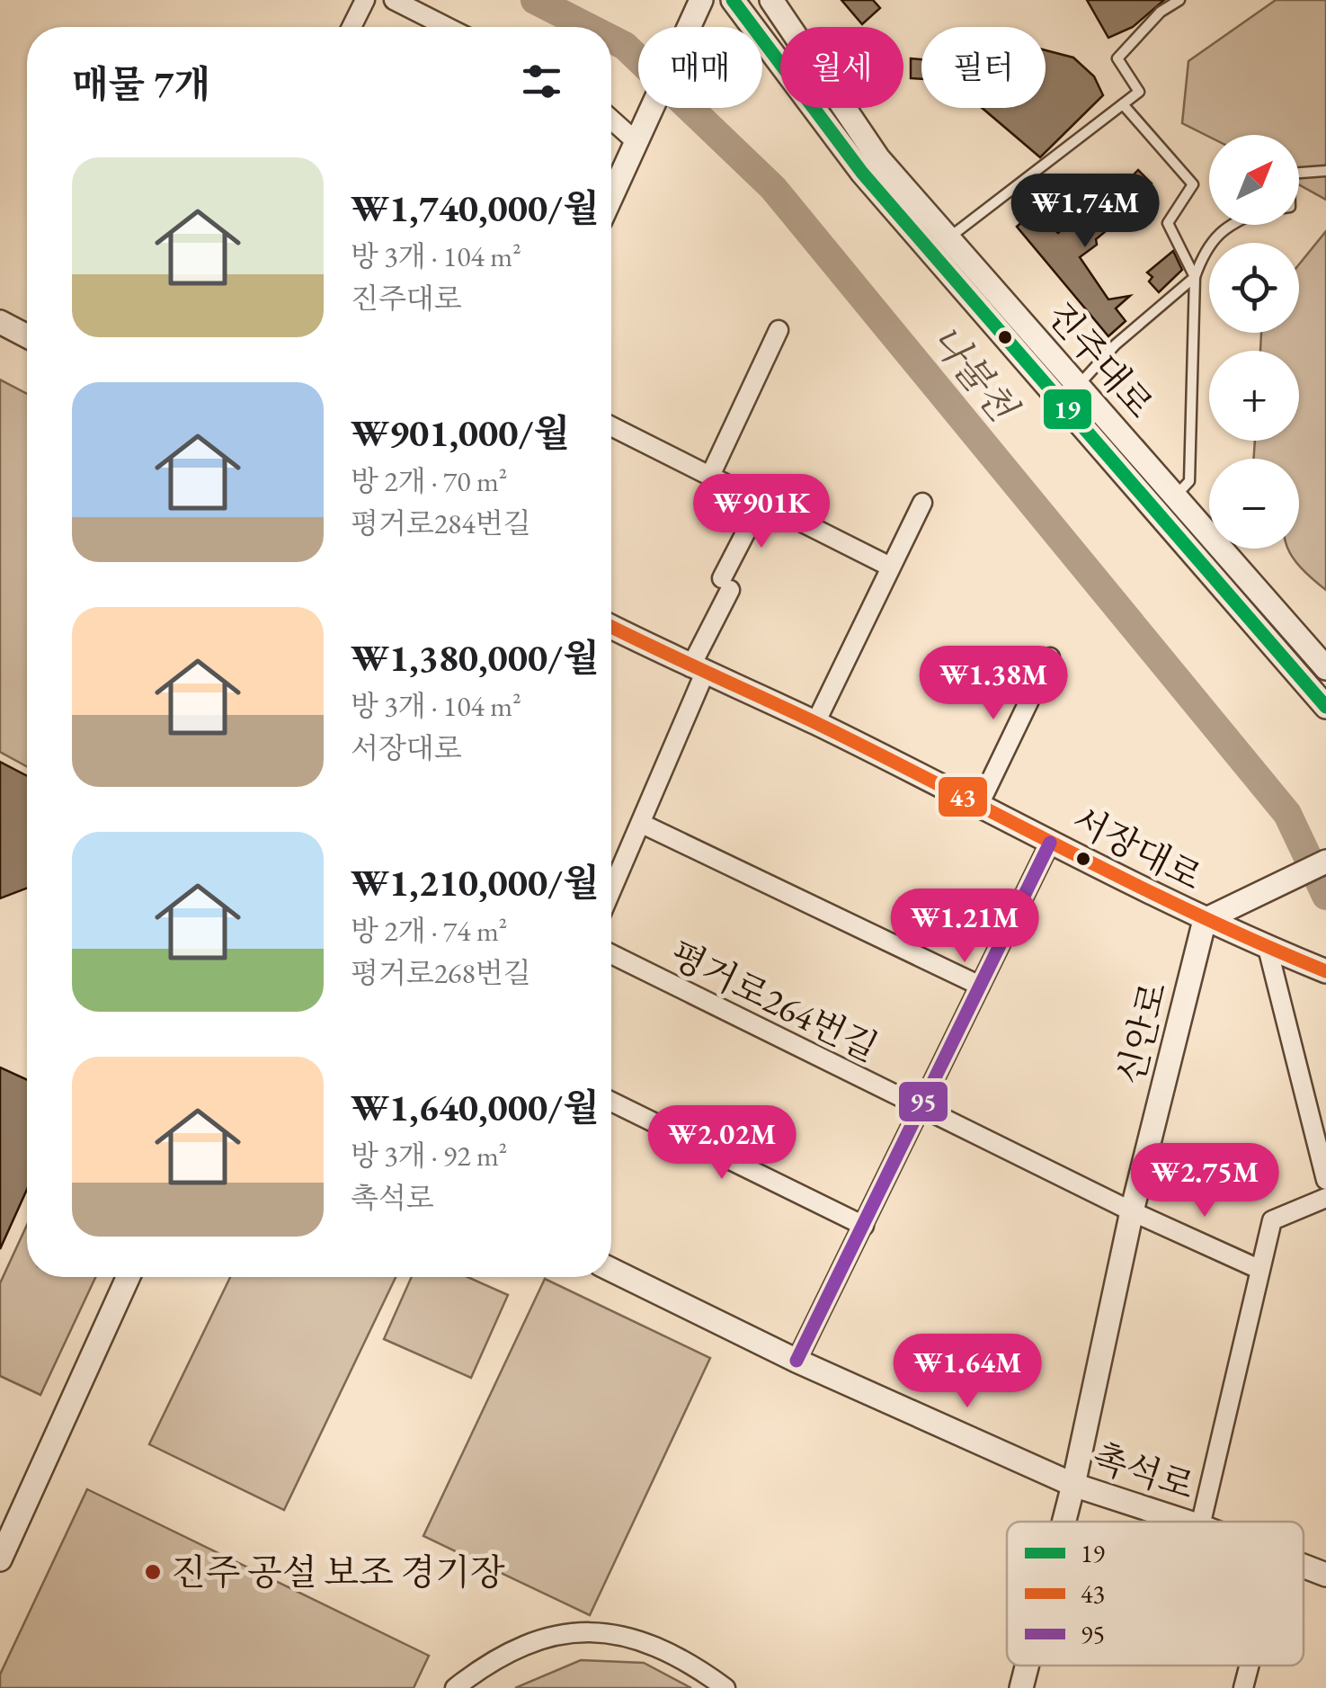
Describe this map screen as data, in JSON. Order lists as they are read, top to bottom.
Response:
{
  "streets": {
    "street": [
      "진주대로",
      "서장대로",
      "평거로264번길",
      "신안로",
      "촉석로"
    ]
  },
  "crossings": [
    ["서장대로", "신안로"],
    ["평거로264번길", "신안로"],
    ["신안로", "촉석로"]
  ],
  "water": ["나불천"],
  "places": ["진주 공설 보조 경기장"],
  "lines": ["transit line 19", "transit line 43", "transit line 95"],
  "legend": ["19", "43", "95"],
  "north": "top right",
  "page": {
    "chip": ["매매", "월세", "필터"],
    "heading": "매물 7개",
    "map_buttons": ["+", "−"],
    "list": [
      {
        "name": "₩1,740,000/월",
        "note": "방 3개 · 104 m² · 진주대로"
      },
      {
        "name": "₩901,000/월",
        "note": "방 2개 · 70 m² · 평거로284번길"
      },
      {
        "name": "₩1,380,000/월",
        "note": "방 3개 · 104 m² · 서장대로"
      },
      {
        "name": "₩1,210,000/월",
        "note": "방 2개 · 74 m² · 평거로268번길"
      },
      {
        "name": "₩1,640,000/월",
        "note": "방 3개 · 92 m² · 촉석로"
      }
    ],
    "price": [
      "₩1.74M",
      "₩901K",
      "₩1.38M",
      "₩1.21M",
      "₩2.02M",
      "₩2.75M",
      "₩1.64M"
    ]
  }
}
